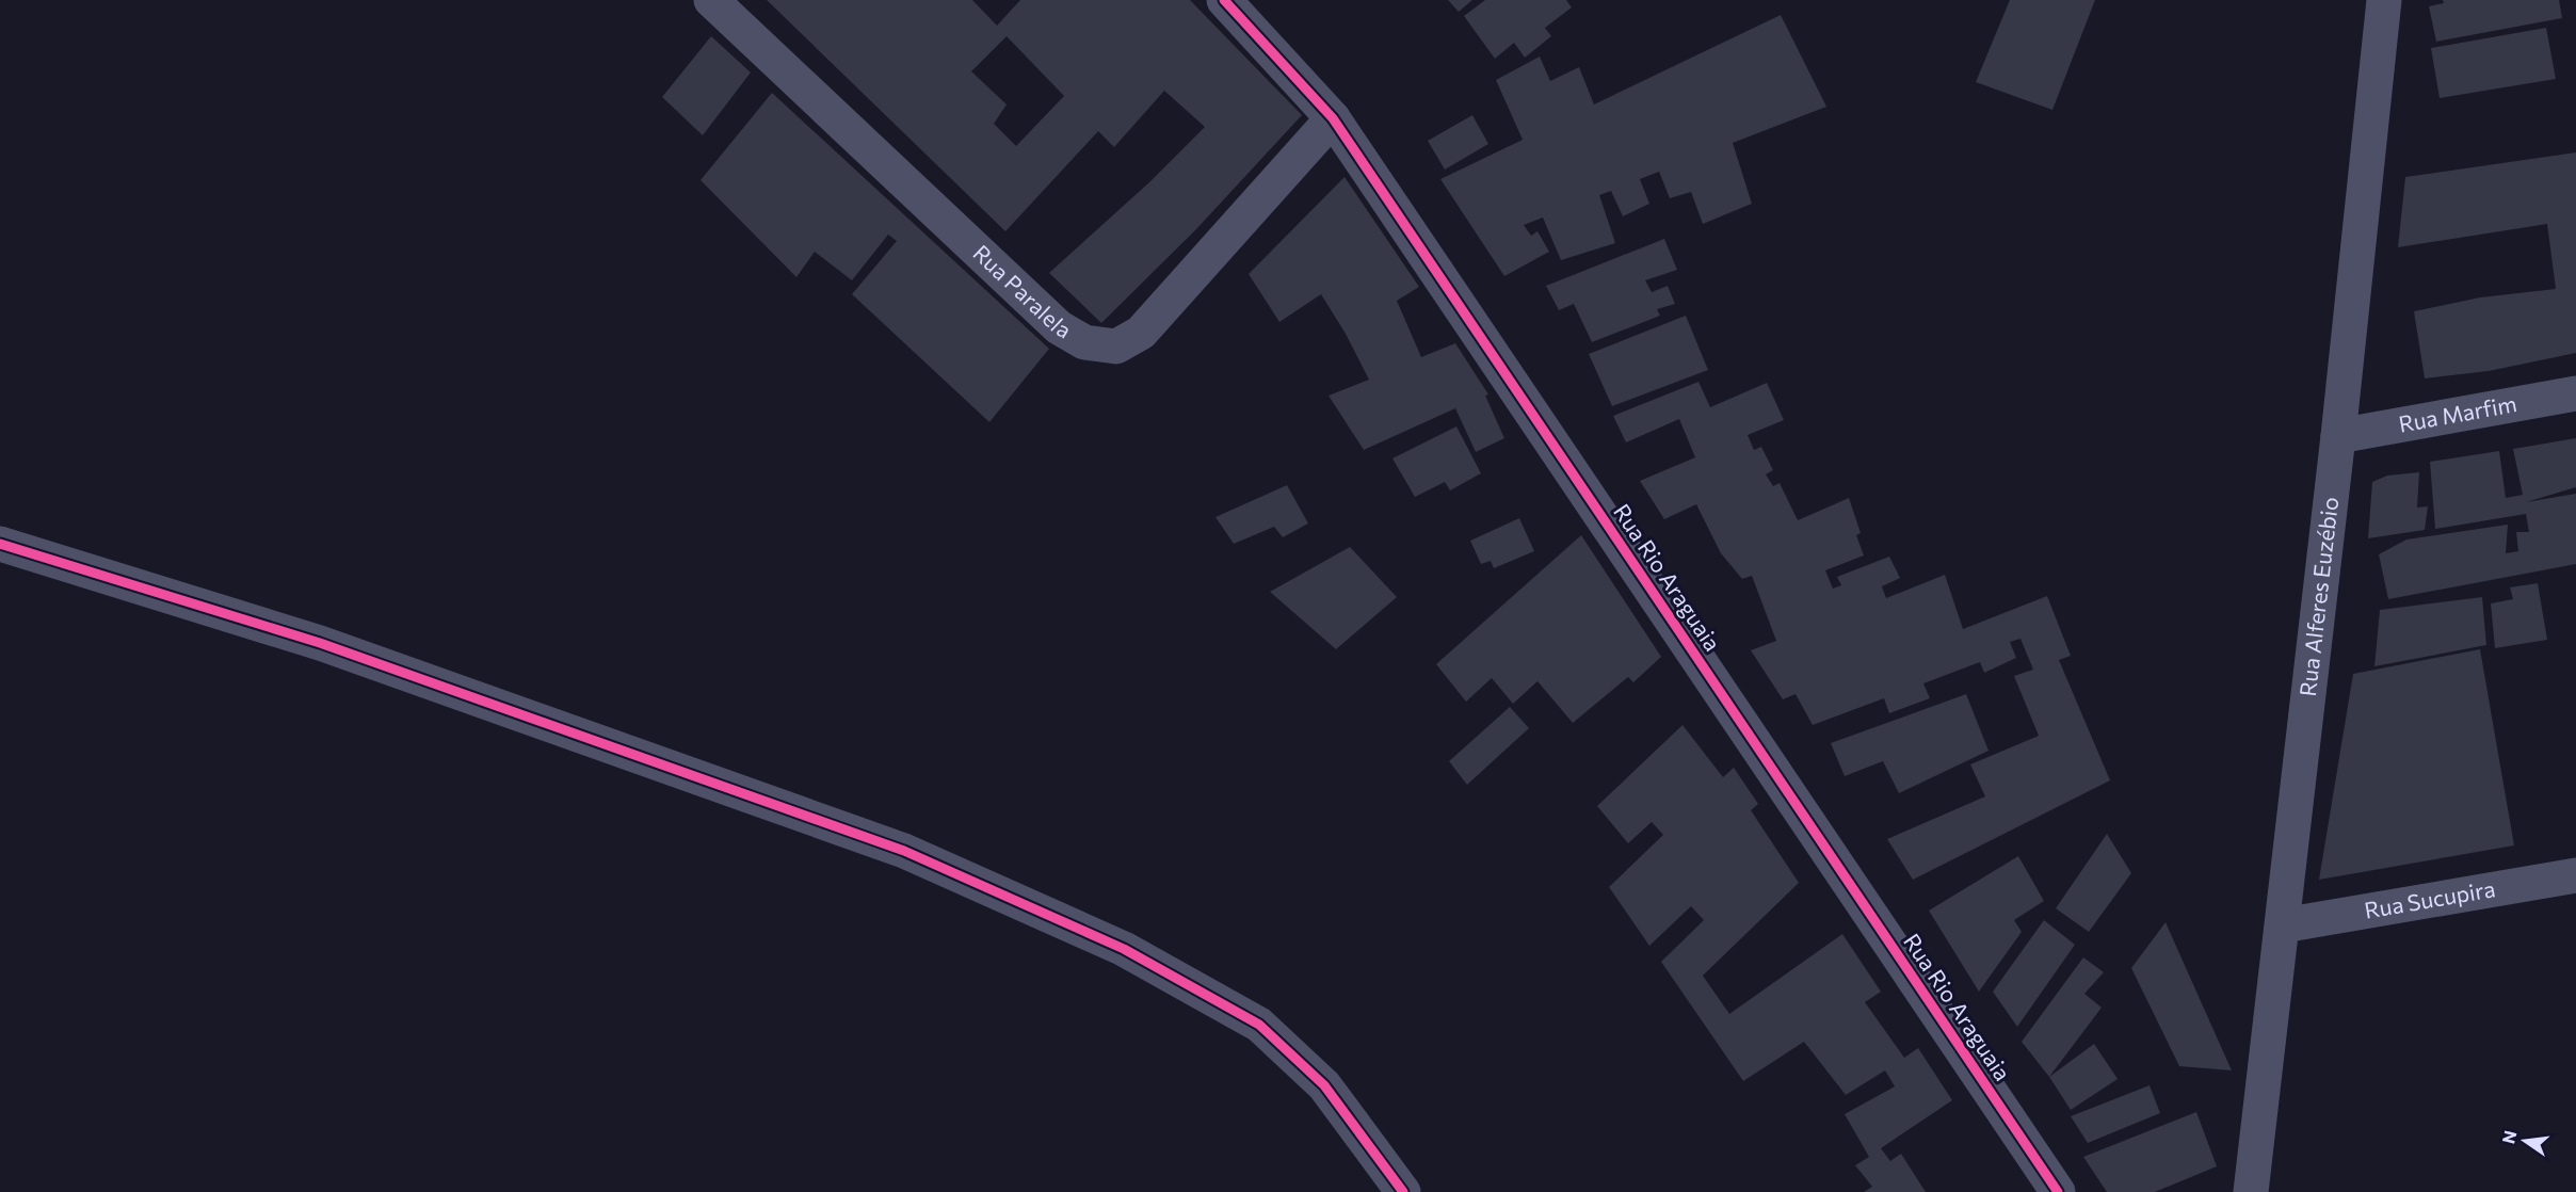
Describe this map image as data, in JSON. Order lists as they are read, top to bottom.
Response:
{
  "streets": {
    "street": [
      "Rua Paralela",
      "Rua Marfim",
      "Rua Rio Araguaia",
      "Rua Alferes Euzébio",
      "Rua Sucupira"
    ]
  },
  "crossings": [
    ["Rua Paralela", "Rua Rio Araguaia"],
    ["Rua Marfim", "Rua Alferes Euzébio"],
    ["Rua Alferes Euzébio", "Rua Sucupira"]
  ],
  "north": "left"
}
